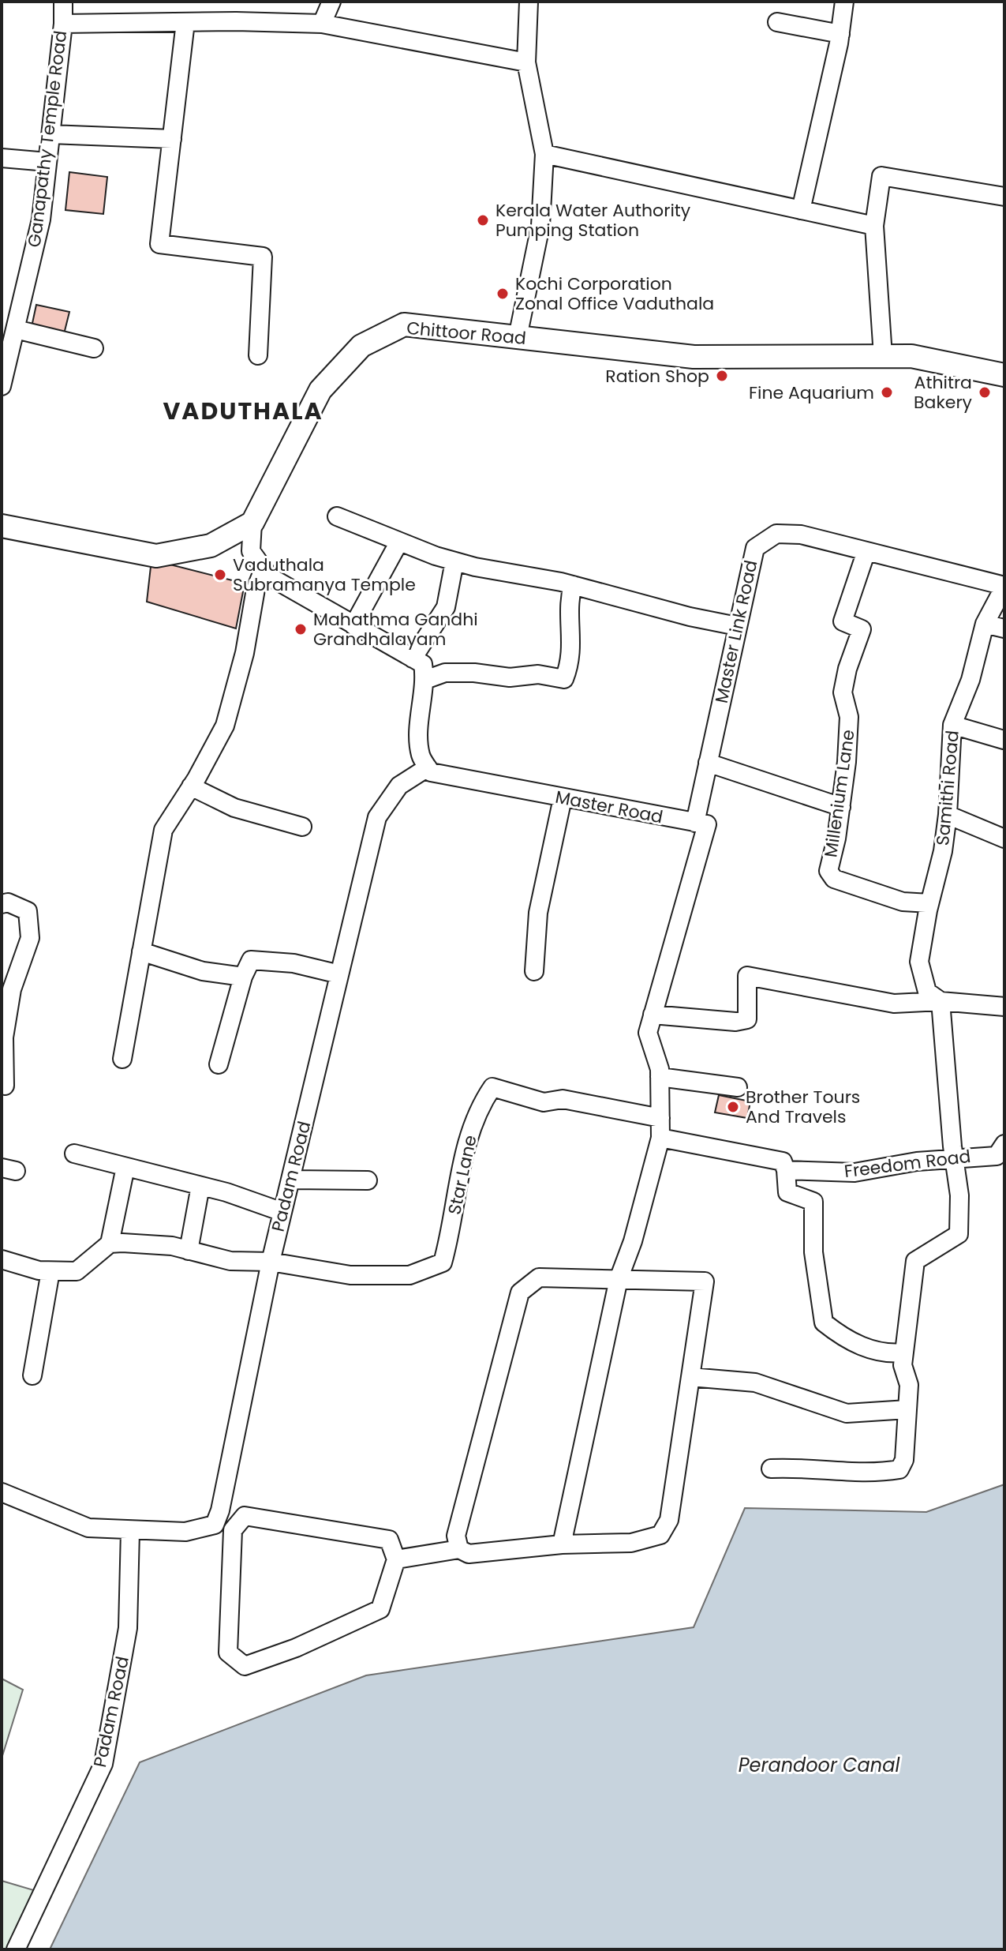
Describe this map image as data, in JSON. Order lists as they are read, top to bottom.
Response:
{
  "streets": {
    "main road": ["Chittoor Road"],
    "street": [
      "Ganapathy Temple Road",
      "Master Link Road",
      "Samithi Road",
      "Millenium Lane",
      "Master Road",
      "Freedom Road",
      "Star Lane",
      "Padam Road"
    ]
  },
  "crossings": [
    ["Master Link Road", "Samithi Road"],
    ["Master Link Road", "Millenium Lane"],
    ["Master Link Road", "Master Road"],
    ["Samithi Road", "Millenium Lane"],
    ["Master Road", "Padam Road"],
    ["Star Lane", "Padam Road"]
  ],
  "districts": ["VADUTHALA"],
  "water": ["Perandoor Canal"],
  "places": [
    "Kerala Water Authority Pumping Station",
    "Kochi Corporation Zonal Office Vaduthala",
    "Ration Shop",
    "Fine Aquarium",
    "Athitra Bakery",
    "Vaduthala Subramanya Temple",
    "Mahathma Gandhi Grandhalayam",
    "Brother Tours And Travels"
  ]
}
